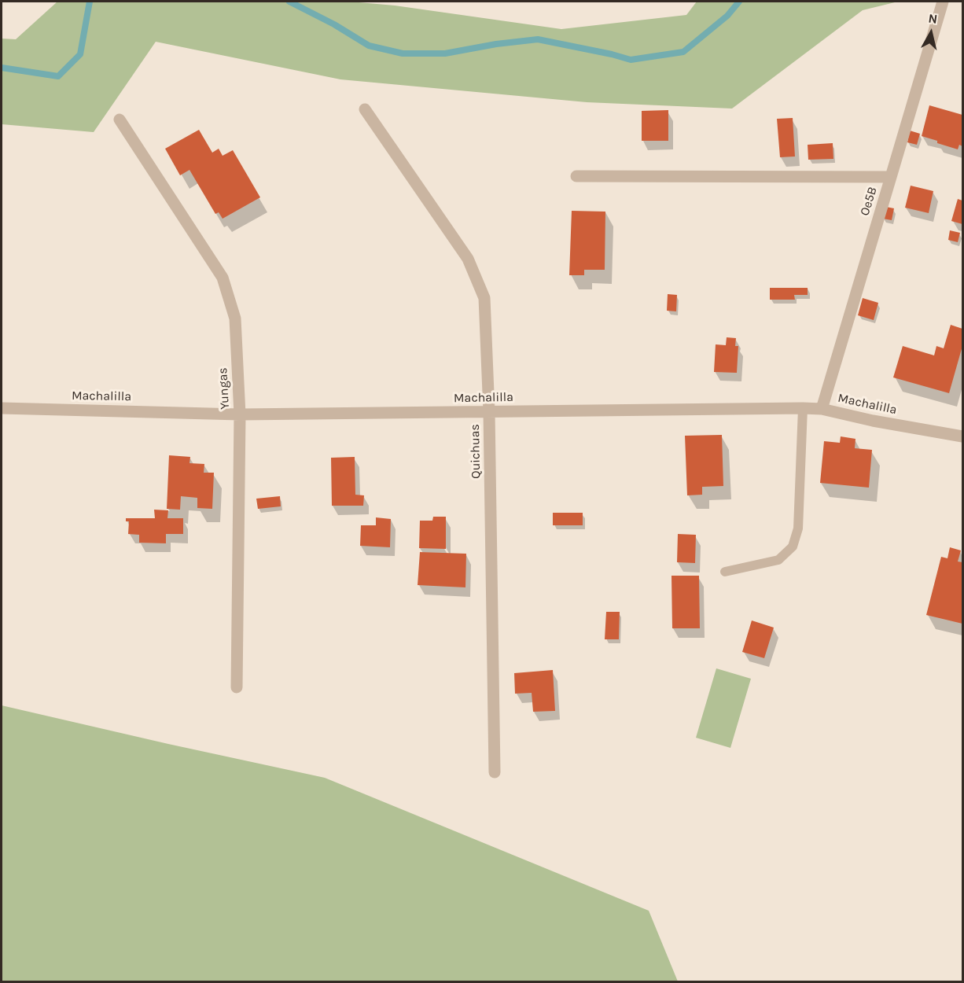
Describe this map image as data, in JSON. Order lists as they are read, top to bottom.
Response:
{
  "streets": {
    "street": [
      "Oe5B",
      "Yungas",
      "Machalilla",
      "Quichuas"
    ]
  },
  "crossings": [
    ["Oe5B", "Machalilla"],
    ["Yungas", "Machalilla"],
    ["Machalilla", "Quichuas"]
  ],
  "north": "top"
}
